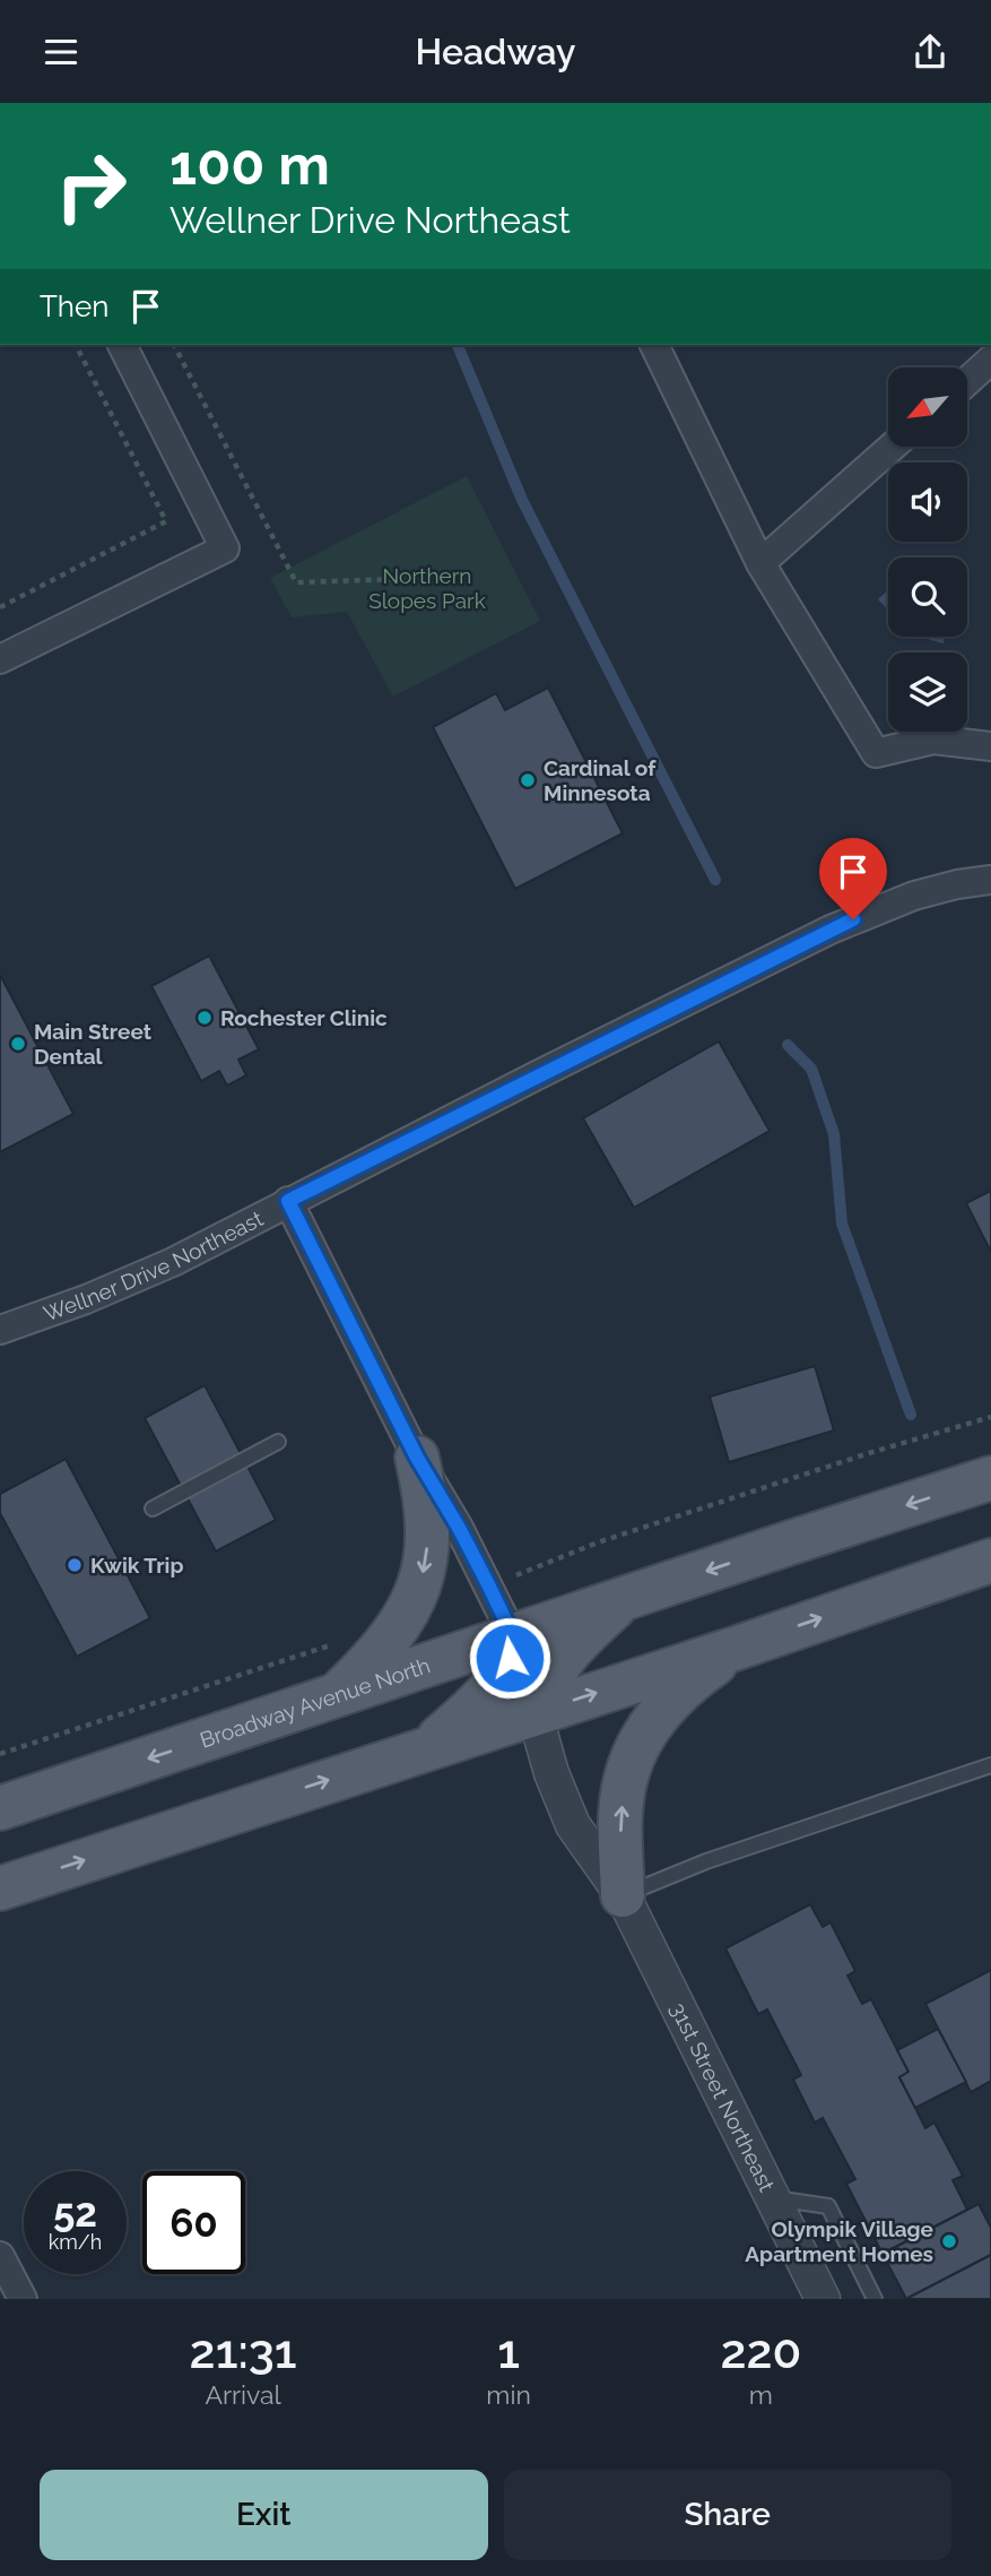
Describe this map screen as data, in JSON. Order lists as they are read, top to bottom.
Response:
{
  "streets": {
    "main road": ["Broadway Avenue North"],
    "street": ["Wellner Drive Northeast", "31st Street Northeast"]
  },
  "parks": ["Northern Slopes Park"],
  "places": [
    "Cardinal of Minnesota",
    "Rochester Clinic",
    "Main Street Dental",
    "Kwik Trip",
    "Olympik Village Apartment Homes"
  ],
  "north": "bottom left",
  "page": {
    "header": "Headway",
    "turn": ["100 m", "Wellner Drive Northeast"],
    "then": "Then",
    "speed": "52 km/h",
    "limit": "60",
    "eta": [
      "21:31",
      "Arrival",
      "1",
      "min",
      "220",
      "m"
    ],
    "buttons": ["Exit", "Share"]
  }
}
